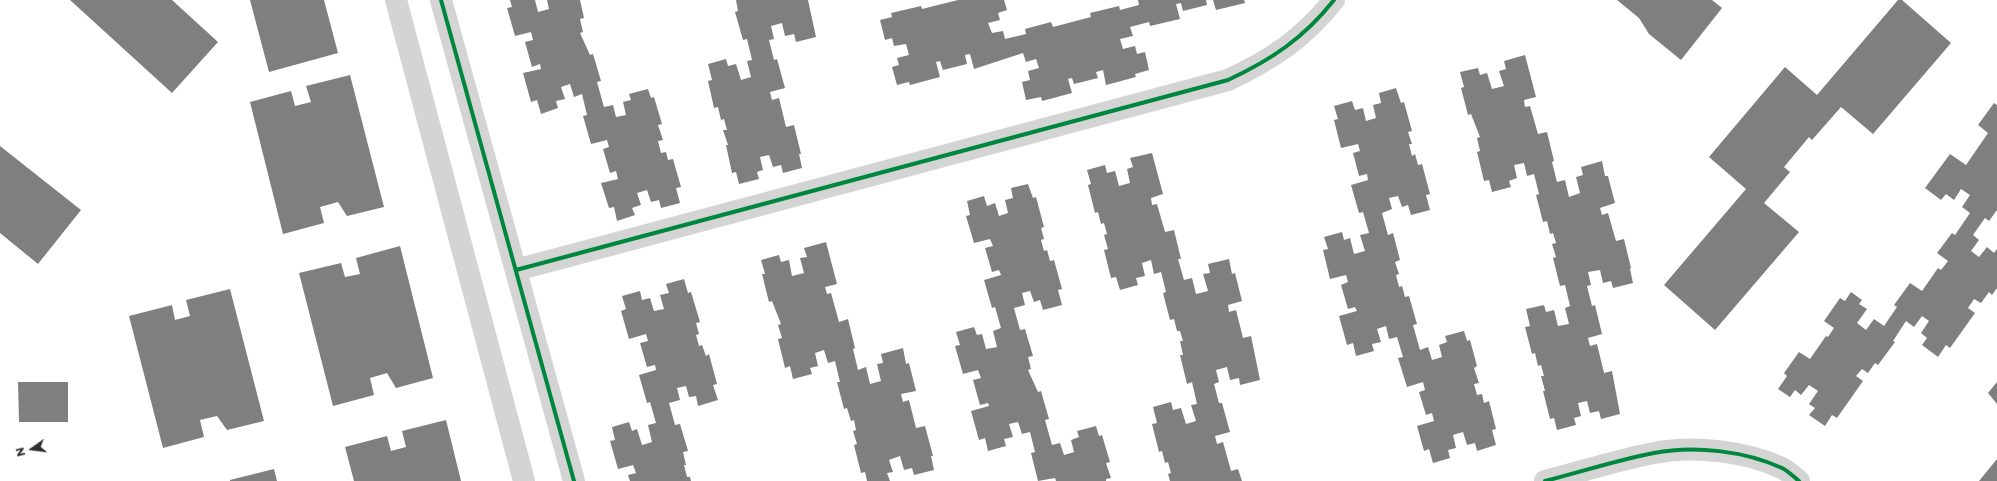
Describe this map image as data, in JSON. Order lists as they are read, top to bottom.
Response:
{
  "north": "left"
}
